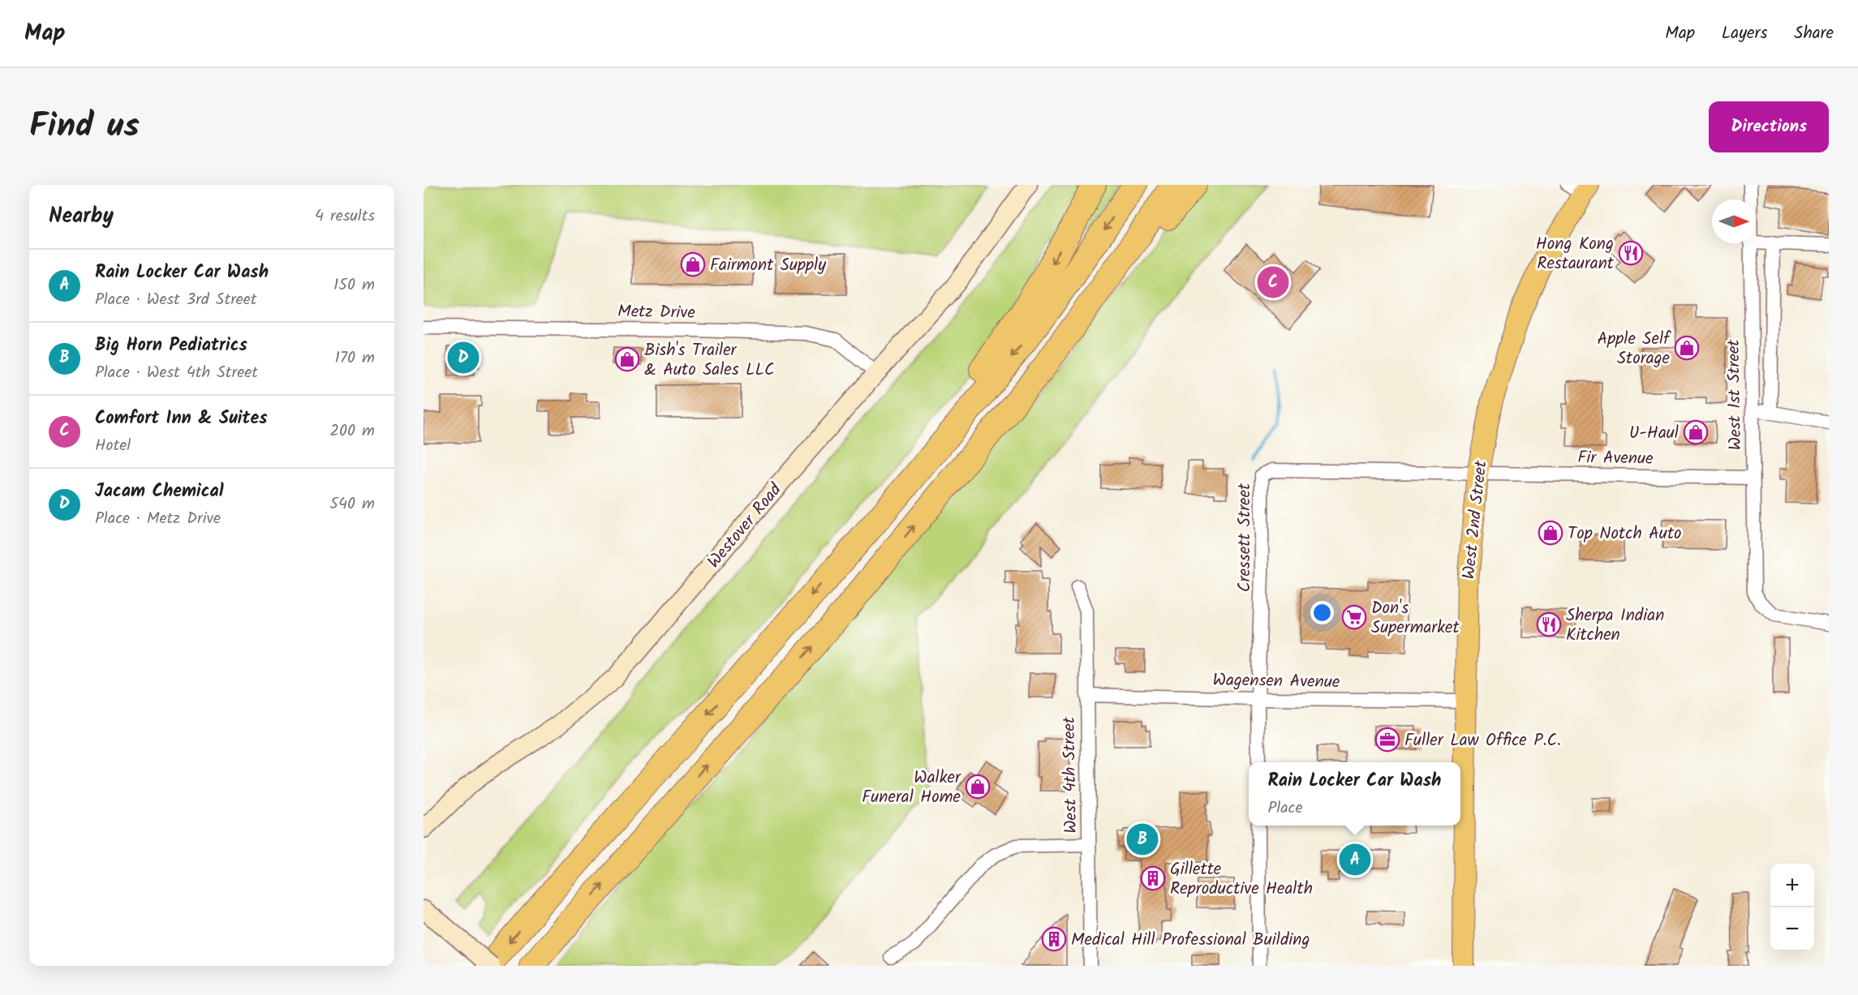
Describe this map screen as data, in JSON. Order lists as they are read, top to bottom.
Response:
{
  "streets": {
    "main road": ["West 2nd Street"],
    "street": [
      "Metz Drive",
      "West 1st Street",
      "Fir Avenue",
      "Westover Road",
      "Cressett Street",
      "Wagensen Avenue",
      "West 4th Street"
    ]
  },
  "crossings": [
    ["Metz Drive", "Westover Road"],
    ["West 1st Street", "Fir Avenue"],
    ["Fir Avenue", "West 2nd Street"],
    ["Fir Avenue", "Cressett Street"],
    ["West 2nd Street", "Cressett Street"],
    ["West 2nd Street", "Wagensen Avenue"],
    ["Cressett Street", "Wagensen Avenue"],
    ["Wagensen Avenue", "West 4th Street"]
  ],
  "places": {
    "restaurant": ["Hong Kong Restaurant", "Sherpa Indian Kitchen"],
    "shop": [
      "Fairmont Supply",
      "Apple Self Storage",
      "Bish's Trailer & Auto Sales LLC",
      "U-Haul",
      "Top Notch Auto",
      "Walker Funeral Home"
    ],
    "supermarket": ["Don's Supermarket"],
    "office": ["Fuller Law Office P.C."],
    "building": ["Gillette Reproductive Health", "Medical Hill Professional Building"]
  },
  "north": "right",
  "page": {
    "header": "Map",
    "nav": ["Map", "Layers", "Share"],
    "title": "Find us",
    "buttons": "Directions",
    "heading": ["Nearby", "4 results"],
    "list": [
      {
        "mark": "A",
        "name": "Rain Locker Car Wash",
        "note": "Place · West 3rd Street",
        "value": "150 m"
      },
      {
        "mark": "B",
        "name": "Big Horn Pediatrics",
        "note": "Place · West 4th Street",
        "value": "170 m"
      },
      {
        "mark": "C",
        "name": "Comfort Inn & Suites",
        "note": "Hotel",
        "value": "200 m"
      },
      {
        "mark": "D",
        "name": "Jacam Chemical",
        "note": "Place · Metz Drive",
        "value": "540 m"
      }
    ],
    "pins": [
      "C",
      "D",
      "B",
      "A"
    ],
    "popup": ["Rain Locker Car Wash", "Place"],
    "map_buttons": ["+", "−"]
  }
}
